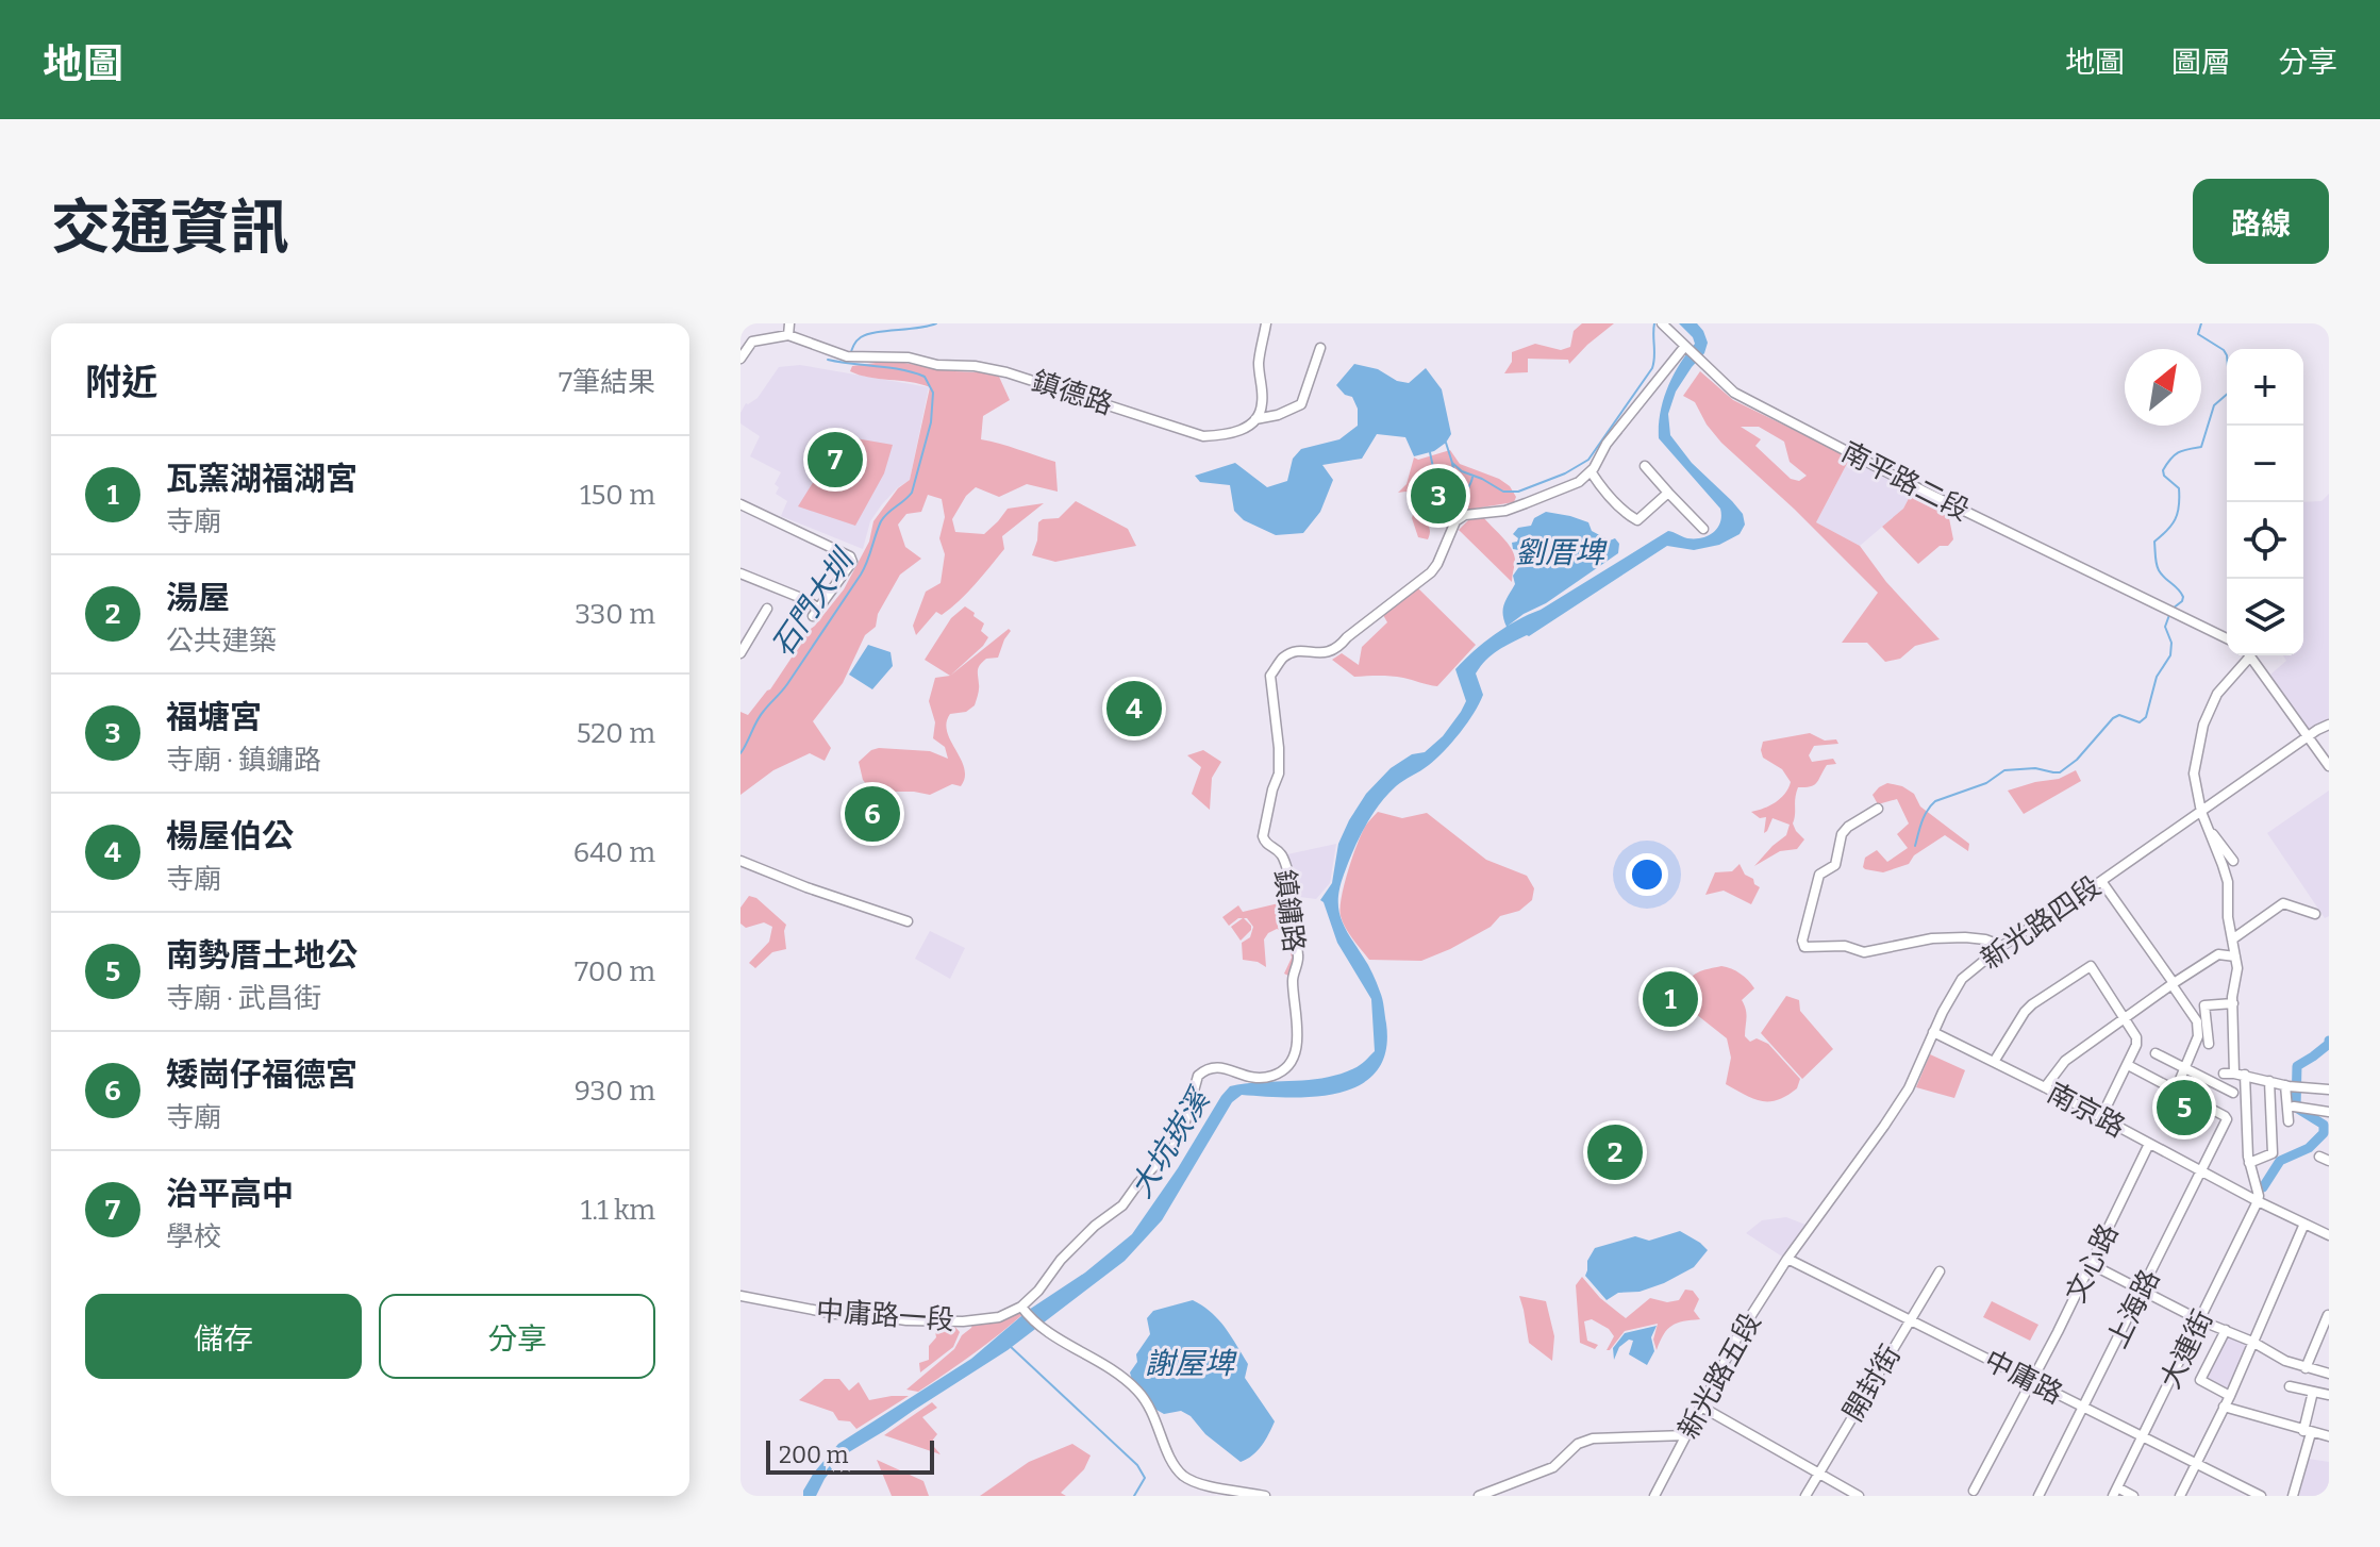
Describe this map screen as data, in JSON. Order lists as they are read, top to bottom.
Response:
{
  "streets": {
    "street": [
      "鎮德路",
      "南平路二段",
      "鎮鏞路",
      "新光路四段",
      "南京路",
      "文心路",
      "上海路",
      "中庸路一段",
      "大連街",
      "新光路五段",
      "中庸路",
      "開封街"
    ]
  },
  "crossings": [
    ["南平路二段", "鎮鏞路"],
    ["鎮鏞路", "中庸路一段"],
    ["新光路四段", "南京路"],
    ["新光路四段", "新光路五段"],
    ["新光路四段", "中庸路"],
    ["南京路", "文心路"],
    ["南京路", "上海路"],
    ["南京路", "大連街"],
    ["文心路", "中庸路"],
    ["上海路", "中庸路"],
    ["大連街", "中庸路"],
    ["新光路五段", "中庸路"],
    ["中庸路", "開封街"]
  ],
  "water": [
    "劉厝埤",
    "石門大圳",
    "大坑崁溪",
    "謝屋埤"
  ],
  "scale_bar": "200 m",
  "north": "top right",
  "page": {
    "header": "地圖",
    "nav": ["地圖", "圖層", "分享"],
    "title": "交通資訊",
    "buttons": [
      "路線",
      ["儲存", "分享"]
    ],
    "heading": ["附近", "7筆結果"],
    "map_buttons": ["+", "−"],
    "pins": [
      "7",
      "3",
      "4",
      "6",
      "1",
      "5",
      "2"
    ],
    "list": [
      {
        "mark": "1",
        "name": "瓦窯湖福湖宮",
        "note": "寺廟",
        "value": "150 m"
      },
      {
        "mark": "2",
        "name": "湯屋",
        "note": "公共建築",
        "value": "330 m"
      },
      {
        "mark": "3",
        "name": "福塘宮",
        "note": "寺廟 · 鎮鏞路",
        "value": "520 m"
      },
      {
        "mark": "4",
        "name": "楊屋伯公",
        "note": "寺廟",
        "value": "640 m"
      },
      {
        "mark": "5",
        "name": "南勢厝土地公",
        "note": "寺廟 · 武昌街",
        "value": "700 m"
      },
      {
        "mark": "6",
        "name": "矮崗仔福德宮",
        "note": "寺廟",
        "value": "930 m"
      },
      {
        "mark": "7",
        "name": "治平高中",
        "note": "學校",
        "value": "1.1 km"
      }
    ],
    "scale": "200 m"
  }
}
